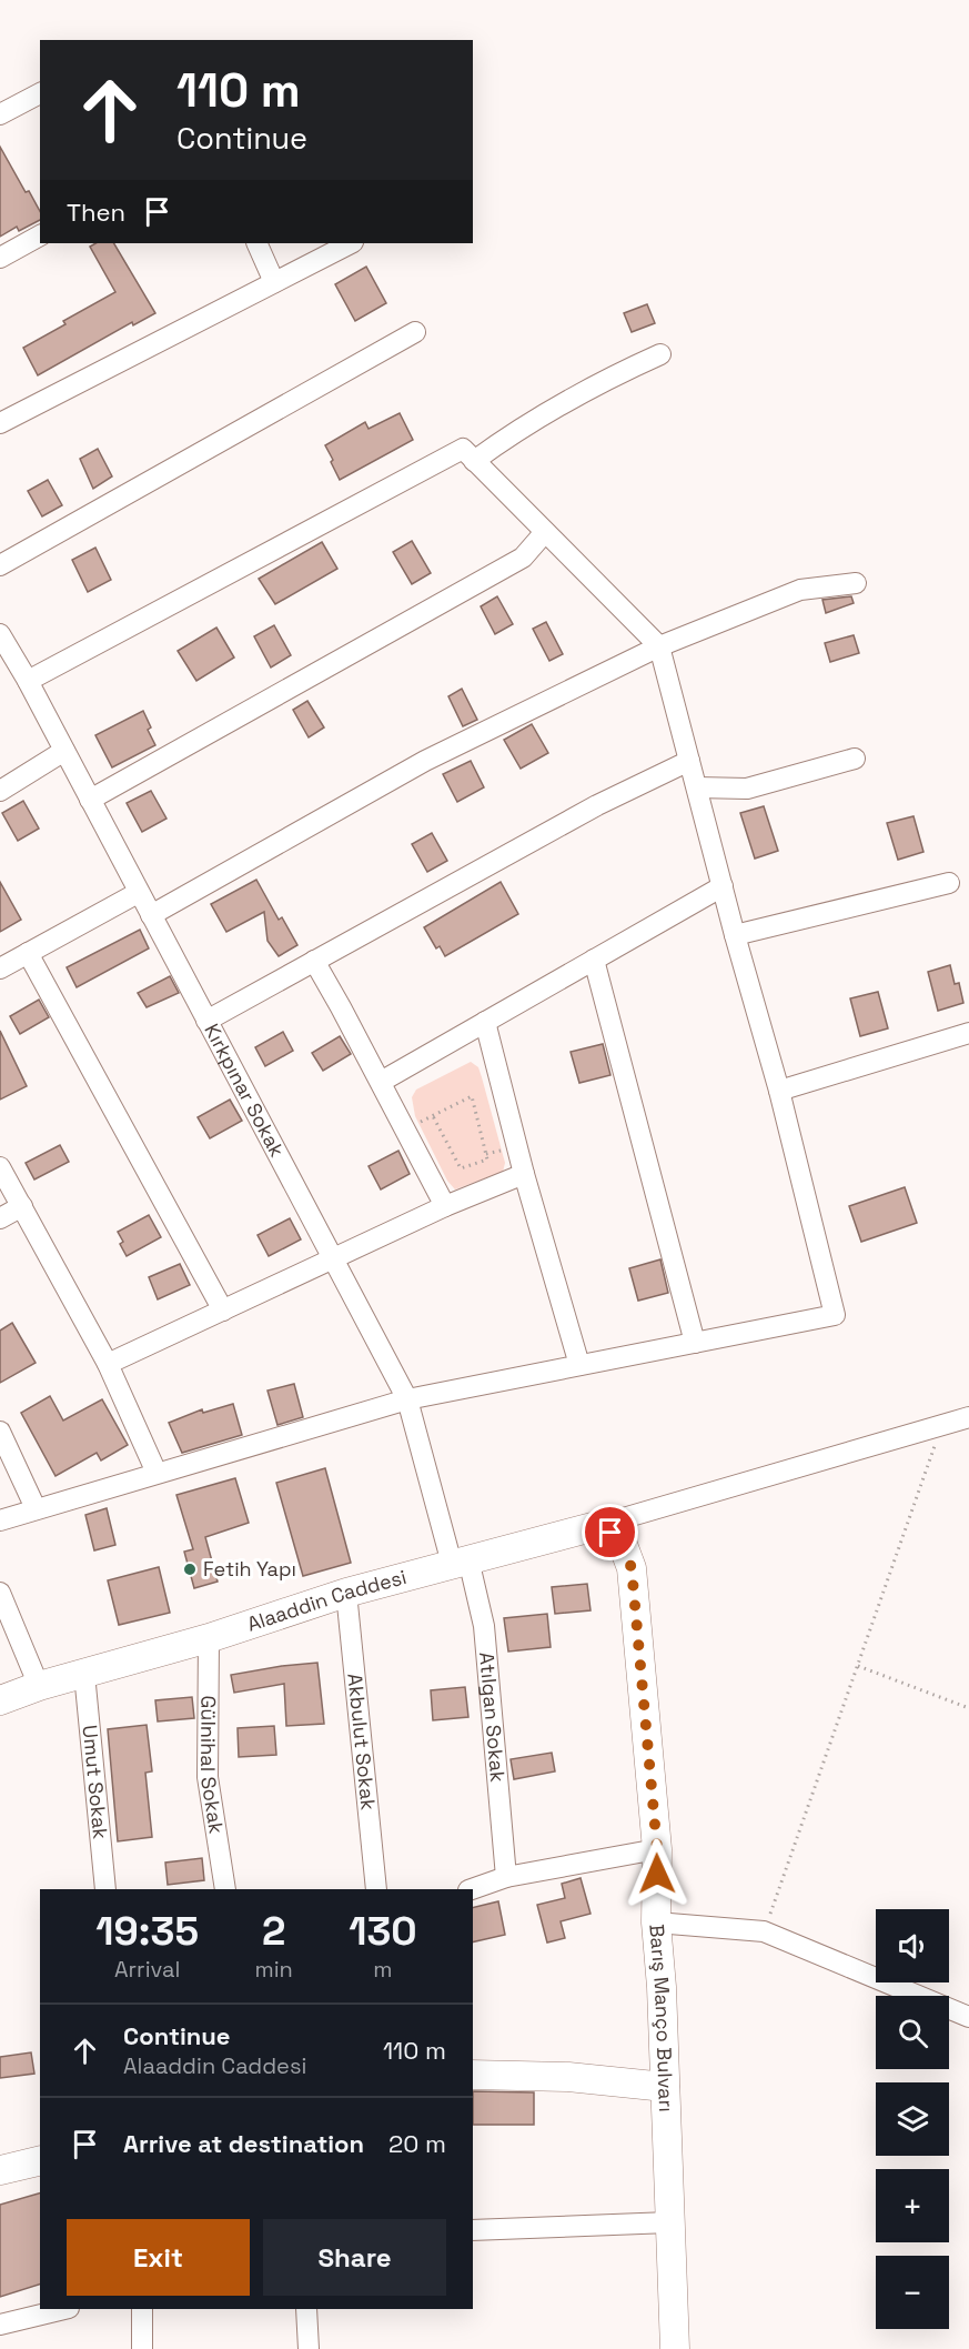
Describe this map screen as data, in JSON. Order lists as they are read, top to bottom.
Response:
{
  "streets": {
    "street": [
      "Kırkpınar Sokak",
      "Alaaddin Caddesi",
      "Atılgan Sokak",
      "Akbulut Sokak",
      "Gülnihal Sokak",
      "Umut Sokak",
      "Barış Manço Bulvarı"
    ]
  },
  "crossings": [
    ["Kırkpınar Sokak", "Alaaddin Caddesi"],
    ["Kırkpınar Sokak", "Atılgan Sokak"],
    ["Alaaddin Caddesi", "Atılgan Sokak"],
    ["Alaaddin Caddesi", "Akbulut Sokak"],
    ["Alaaddin Caddesi", "Gülnihal Sokak"],
    ["Alaaddin Caddesi", "Umut Sokak"],
    ["Alaaddin Caddesi", "Barış Manço Bulvarı"]
  ],
  "places": ["Fetih Yapı"],
  "page": {
    "turn": ["110 m", "Continue"],
    "then": "Then",
    "eta": [
      "19:35",
      "Arrival",
      "2",
      "min",
      "130",
      "m"
    ],
    "map_buttons": ["+", "−"],
    "list": [
      {
        "name": "Continue",
        "note": "Alaaddin Caddesi",
        "value": "110 m"
      },
      {
        "name": "Arrive at destination",
        "value": "20 m"
      }
    ],
    "buttons": ["Exit", "Share"]
  }
}
